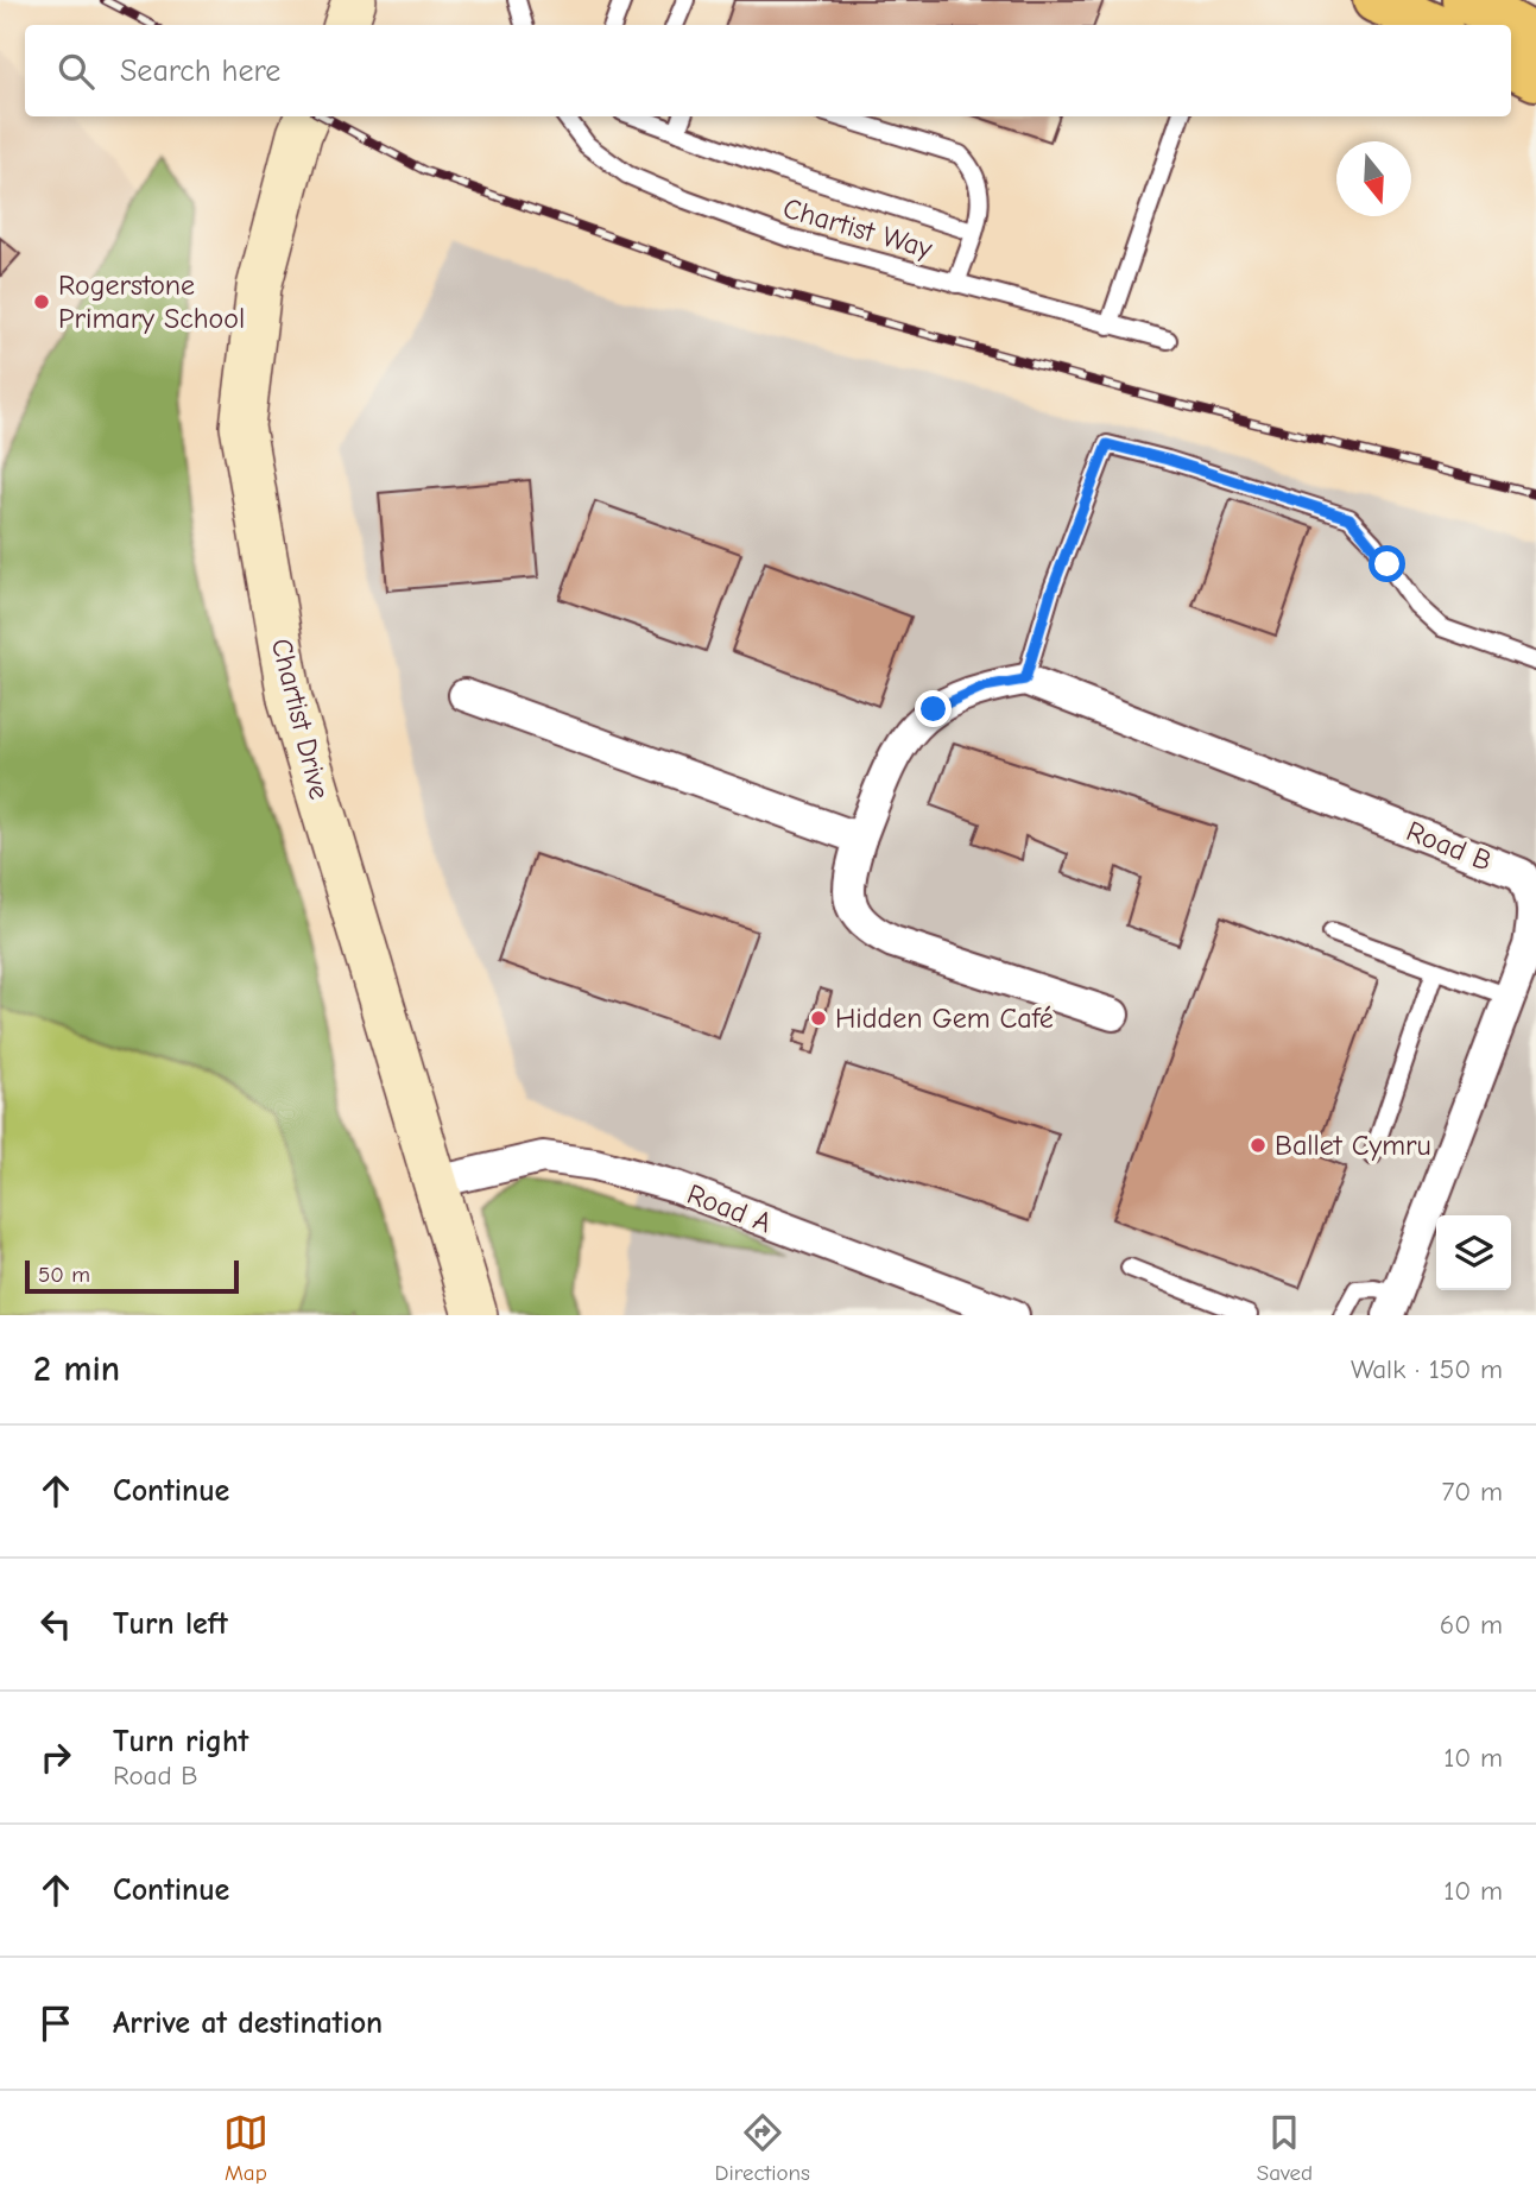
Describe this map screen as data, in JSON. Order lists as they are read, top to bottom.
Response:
{
  "streets": {
    "main road": ["Chartist Drive"],
    "street": ["Road B", "Road A"],
    "lane": ["Chartist Way"]
  },
  "crossings": [
    ["Chartist Drive", "Road A"]
  ],
  "places": ["Rogerstone Primary School", "Hidden Gem Café", "Ballet Cymru"],
  "scale_bar": "50 m",
  "north": "bottom",
  "page": {
    "search": "Search here",
    "scale": "50 m",
    "heading": ["2 min", "Walk · 150 m"],
    "list": [
      ["Continue", "70 m"],
      ["Turn left", "60 m"],
      ["Turn right", "Road B", "10 m"],
      ["Continue", "10 m"],
      "Arrive at destination"
    ],
    "nav": ["Map", "Directions", "Saved"]
  }
}
